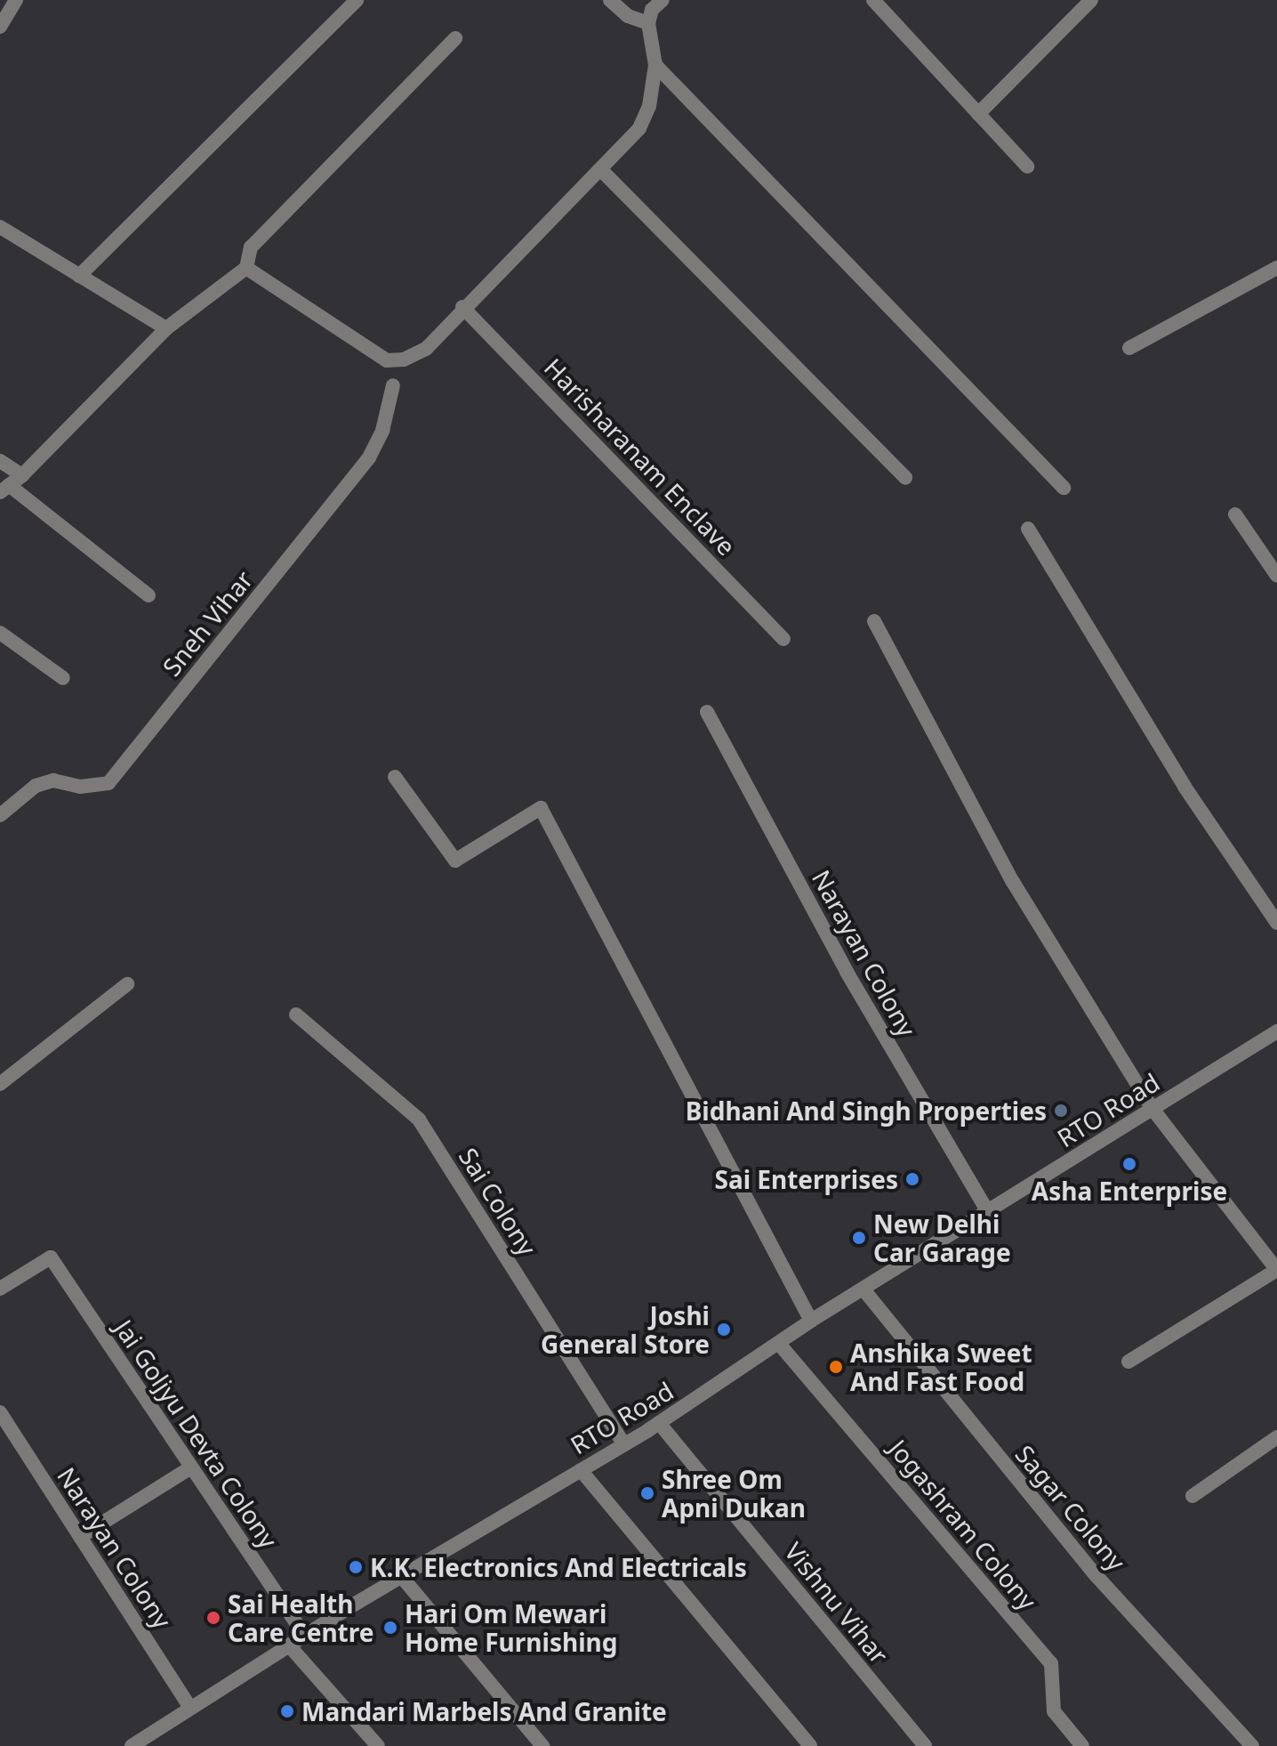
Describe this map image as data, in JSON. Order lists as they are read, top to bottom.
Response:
{
  "streets": {
    "street": [
      "Harisharanam Enclave",
      "Sneh Vihar",
      "Narayan Colony",
      "RTO Road",
      "Sai Colony",
      "Jai Goljyu Devta Colony",
      "Sagar Colony",
      "Jogashram Colony",
      "Vishnu Vihar"
    ]
  },
  "crossings": [
    ["Narayan Colony", "RTO Road"],
    ["RTO Road", "Sai Colony"],
    ["RTO Road", "Jai Goljyu Devta Colony"],
    ["RTO Road", "Sagar Colony"],
    ["RTO Road", "Jogashram Colony"],
    ["RTO Road", "Vishnu Vihar"]
  ],
  "places": [
    "Bidhani And Singh Properties",
    "Asha Enterprise",
    "Sai Enterprises",
    "New Delhi Car Garage",
    "Joshi General Store",
    "Anshika Sweet And Fast Food",
    "Shree Om Apni Dukan",
    "K.K. Electronics And Electricals",
    "Sai Health Care Centre",
    "Hari Om Mewari Home Furnishing",
    "Mandari Marbels And Granite"
  ]
}
